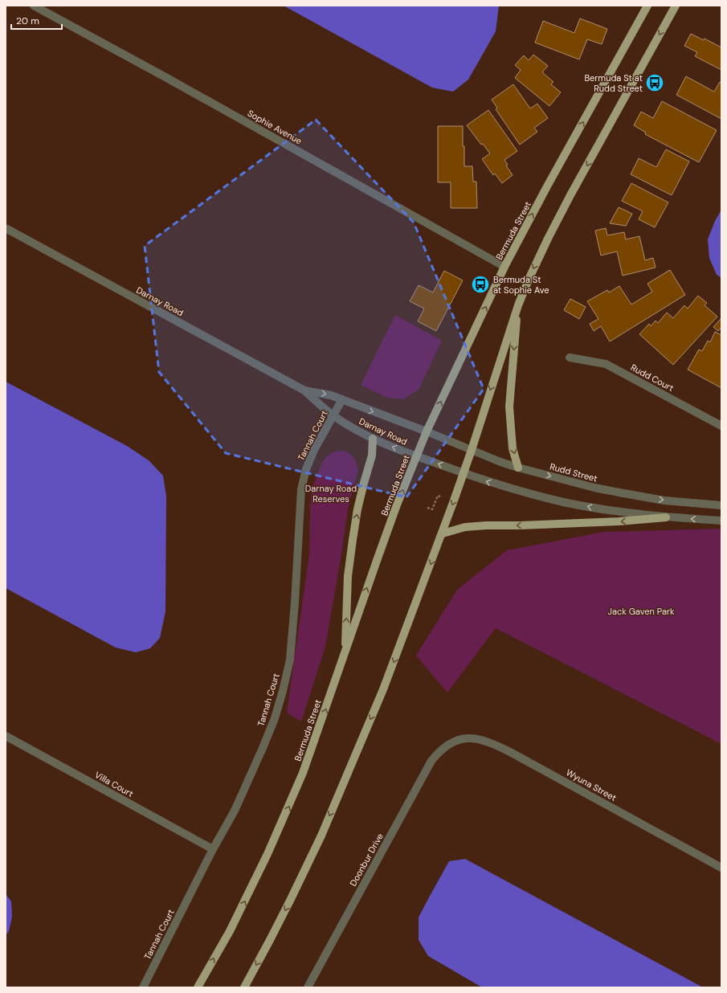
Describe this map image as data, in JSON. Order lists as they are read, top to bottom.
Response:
{
  "streets": {
    "main road": ["Bermuda Street"],
    "street": [
      "Sophie Avenue",
      "Darnay Road",
      "Rudd Court",
      "Tannah Court",
      "Rudd Street",
      "Villa Court",
      "Wyuna Street",
      "Doonbur Drive"
    ]
  },
  "crossings": [
    ["Sophie Avenue", "Bermuda Street"],
    ["Bermuda Street", "Darnay Road"],
    ["Bermuda Street", "Rudd Street"],
    ["Darnay Road", "Tannah Court"],
    ["Darnay Road", "Rudd Street"],
    ["Tannah Court", "Villa Court"],
    ["Wyuna Street", "Doonbur Drive"]
  ],
  "parks": ["Darnay Road Reserves", "Jack Gaven Park"],
  "places": {
    "bus stop": ["Bermuda St at Rudd Street", "Bermuda St at Sophie Ave"]
  },
  "scale_bar": "20 m"
}
